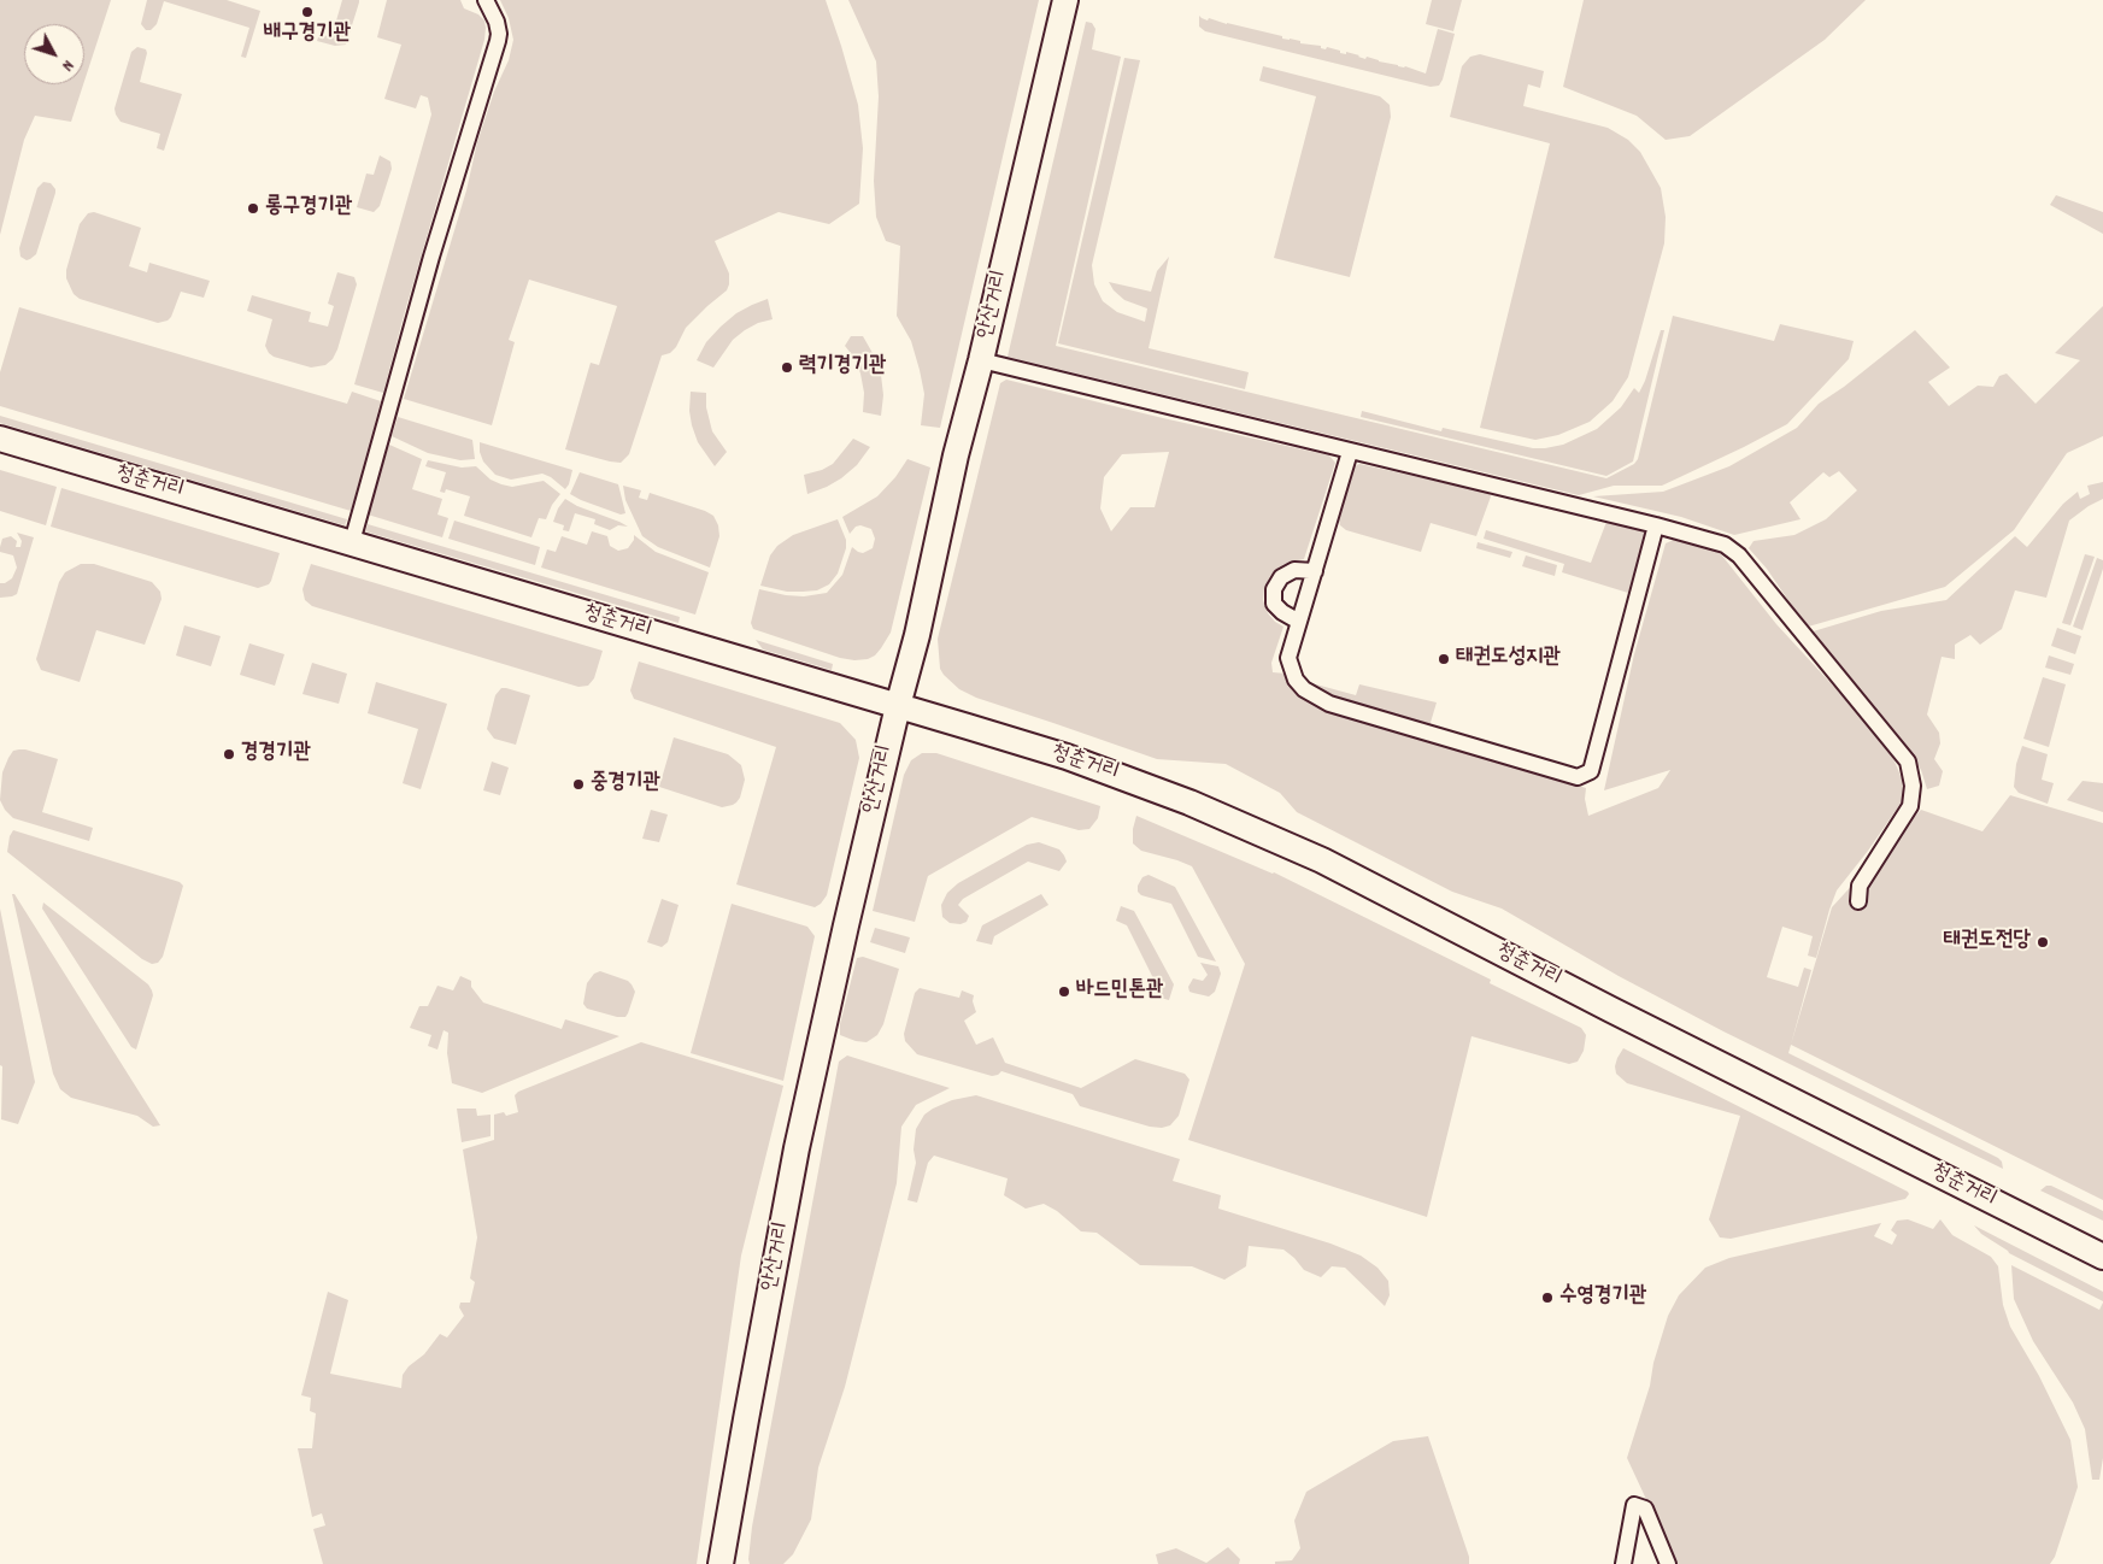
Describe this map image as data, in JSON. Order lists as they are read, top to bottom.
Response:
{
  "streets": {
    "main road": ["안산거리", "청춘거리"]
  },
  "crossings": [
    ["안산거리", "청춘거리"]
  ],
  "places": [
    "배구경기관",
    "롱구경기관",
    "력기경기관",
    "태권도성지관",
    "경경기관",
    "중경기관",
    "태권도전당",
    "바드민톤관",
    "수영경기관"
  ],
  "north": "bottom right"
}
